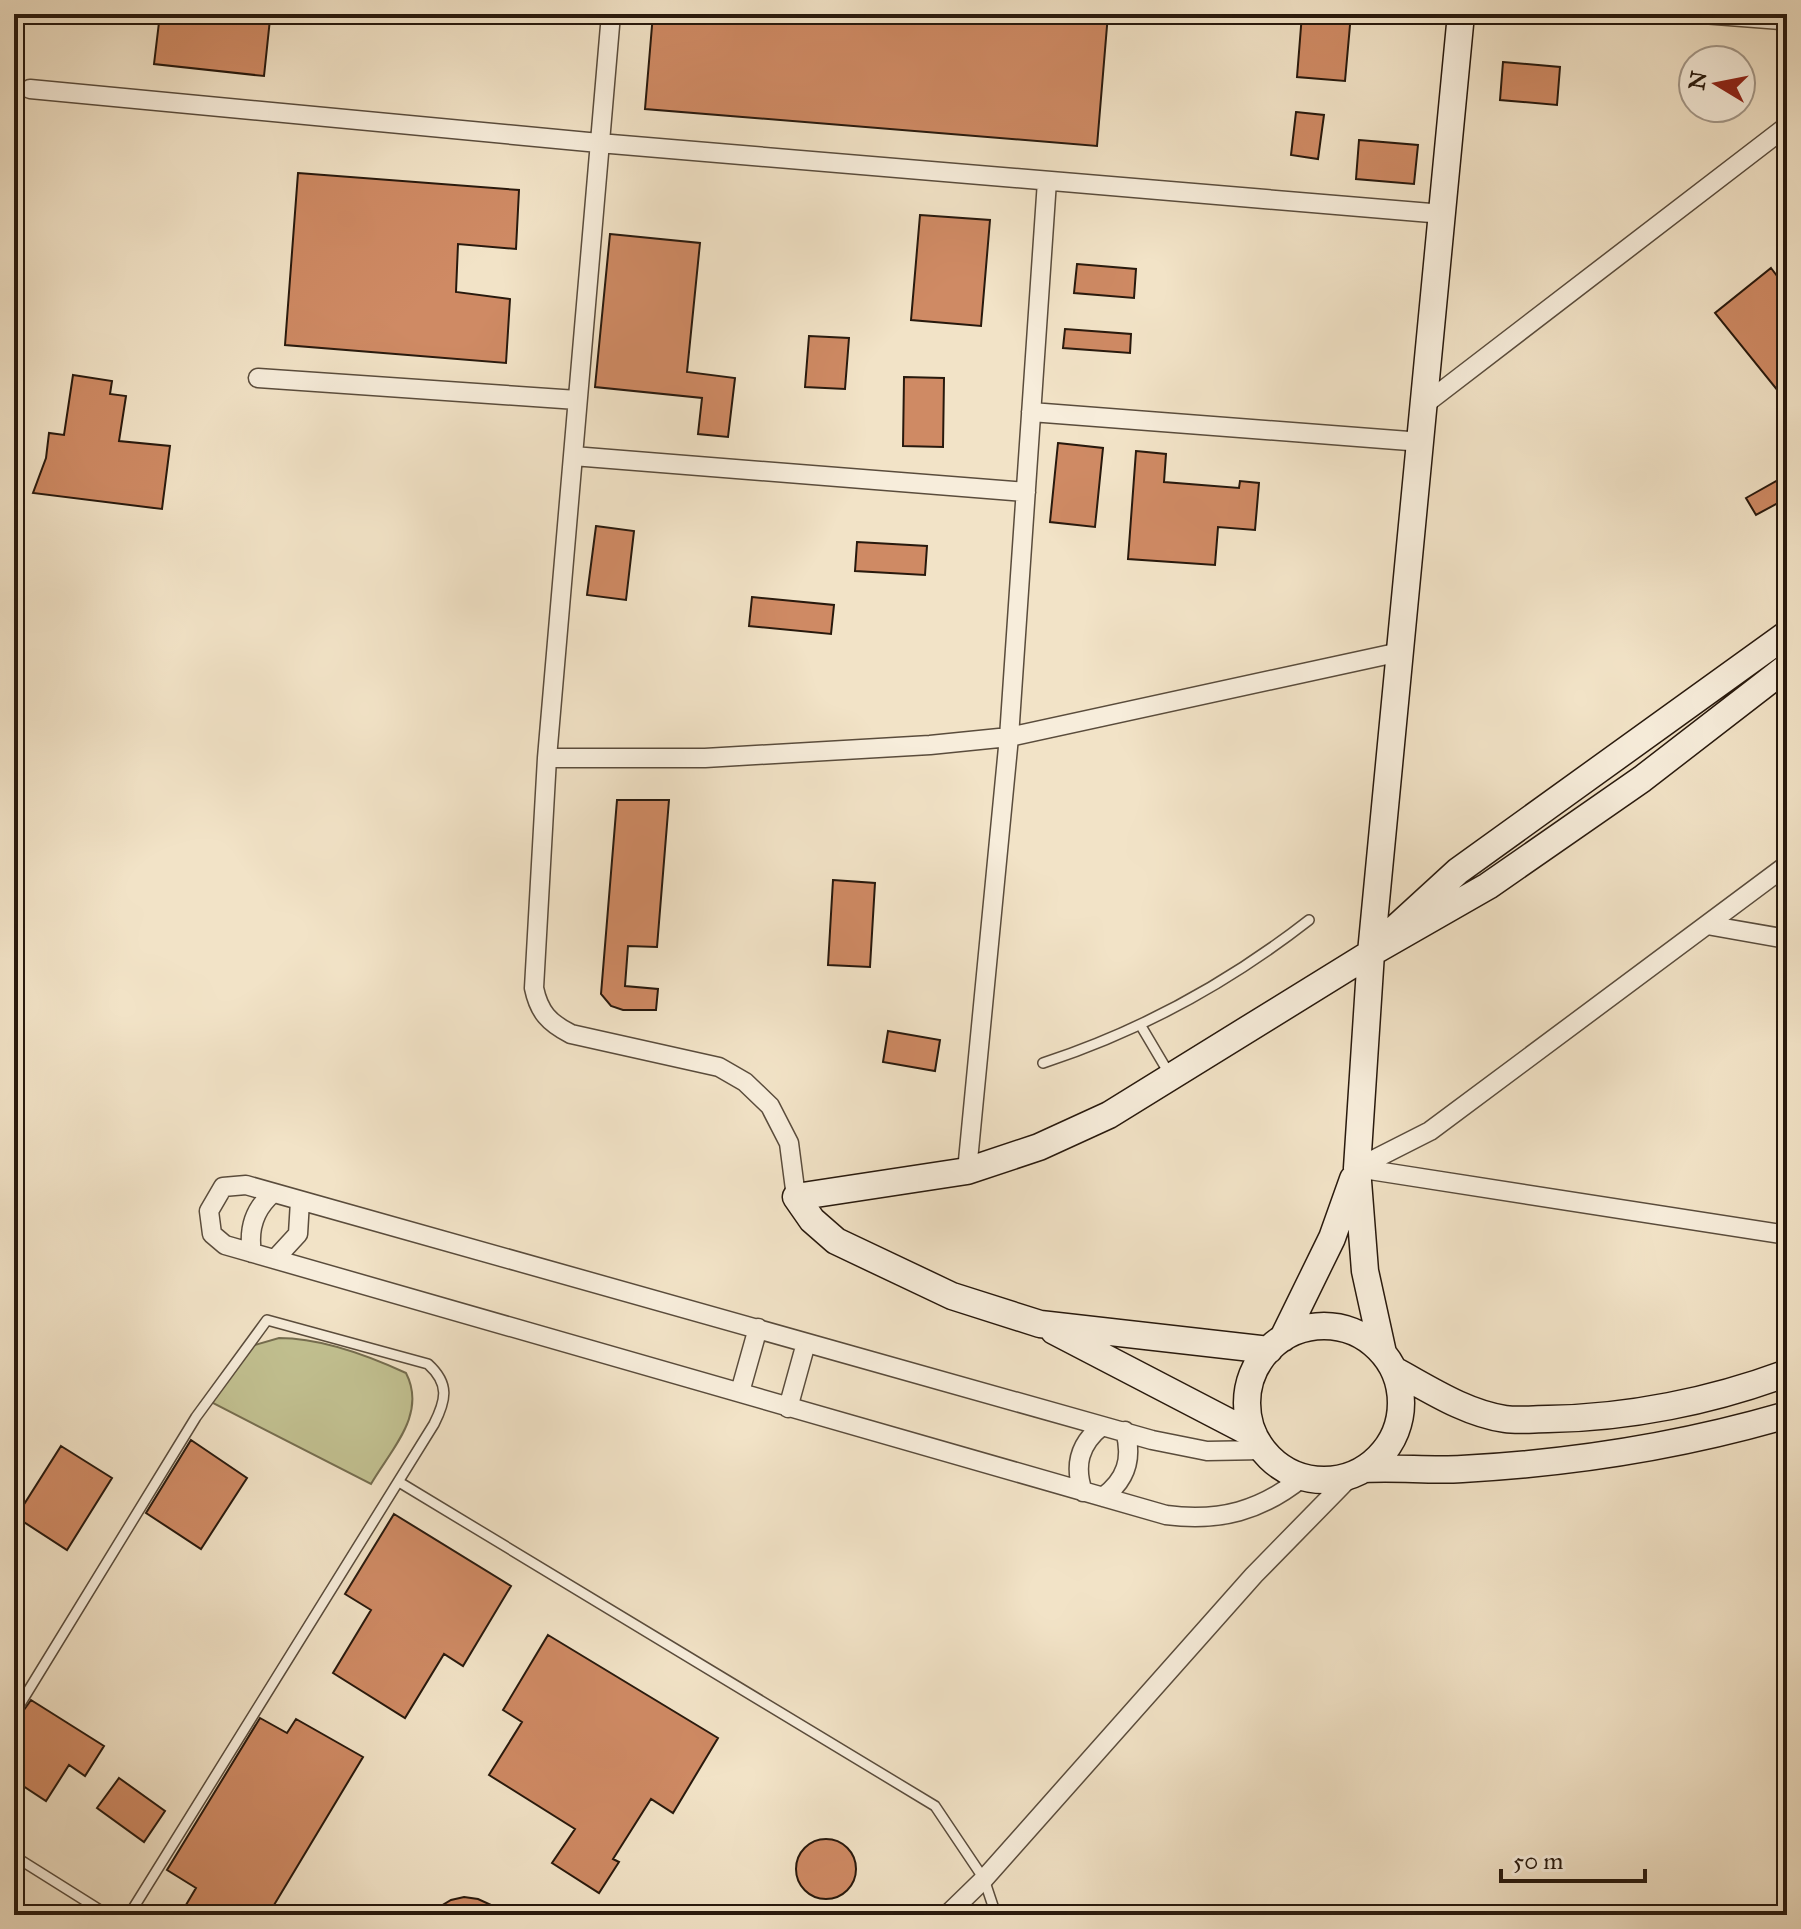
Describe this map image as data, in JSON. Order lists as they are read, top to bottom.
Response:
{
  "scale_bar": "50 m",
  "north": "left"
}
